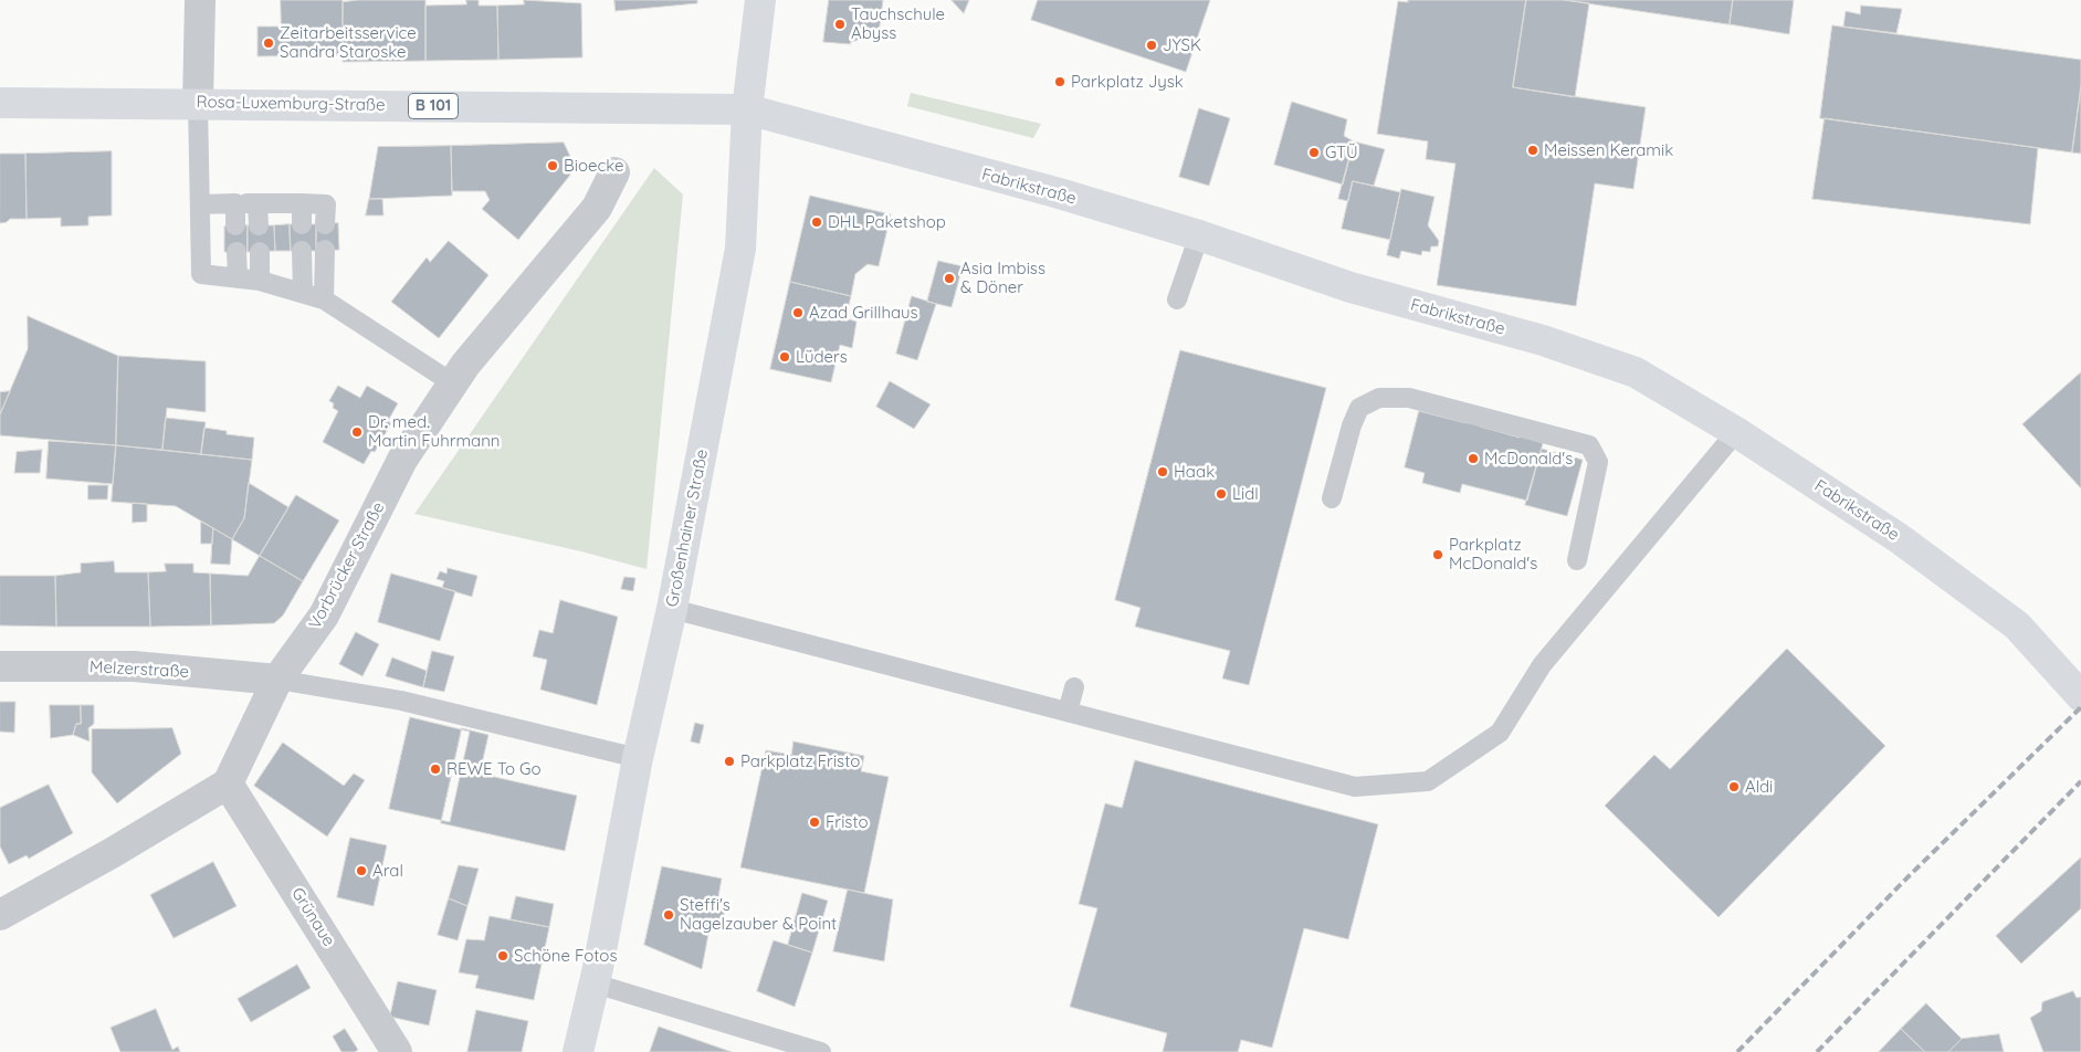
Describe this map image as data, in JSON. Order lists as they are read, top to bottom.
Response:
{
  "streets": {
    "main road": [
      "Rosa-Luxemburg-Straße",
      "B 101",
      "Fabrikstraße",
      "Großenhainer Straße"
    ],
    "street": ["Vorbrücker Straße", "Melzerstraße", "Grünaue"]
  },
  "crossings": [
    ["Rosa-Luxemburg-Straße", "Fabrikstraße"],
    ["Rosa-Luxemburg-Straße", "Großenhainer Straße"],
    ["Fabrikstraße", "Großenhainer Straße"],
    ["Vorbrücker Straße", "Melzerstraße"],
    ["Vorbrücker Straße", "Grünaue"]
  ],
  "places": [
    "Tauchschule Abyss",
    "Zeitarbeitsservice Sandra Staroske",
    "JYSK",
    "Parkplatz Jysk",
    "Meissen Keramik",
    "GTÜ",
    "Bioecke",
    "DHL Paketshop",
    "Asia Imbiss & Döner",
    "Azad Grillhaus",
    "Lüders",
    "Dr. med. Martin Fuhrmann",
    "McDonald's",
    "Haak",
    "Lidl",
    "Parkplatz McDonald's",
    "Parkplatz Fristo",
    "REWE To Go",
    "Aldi",
    "Fristo",
    "Aral",
    "Steffi's Nagelzauber & Point",
    "Schöne Fotos"
  ]
}
